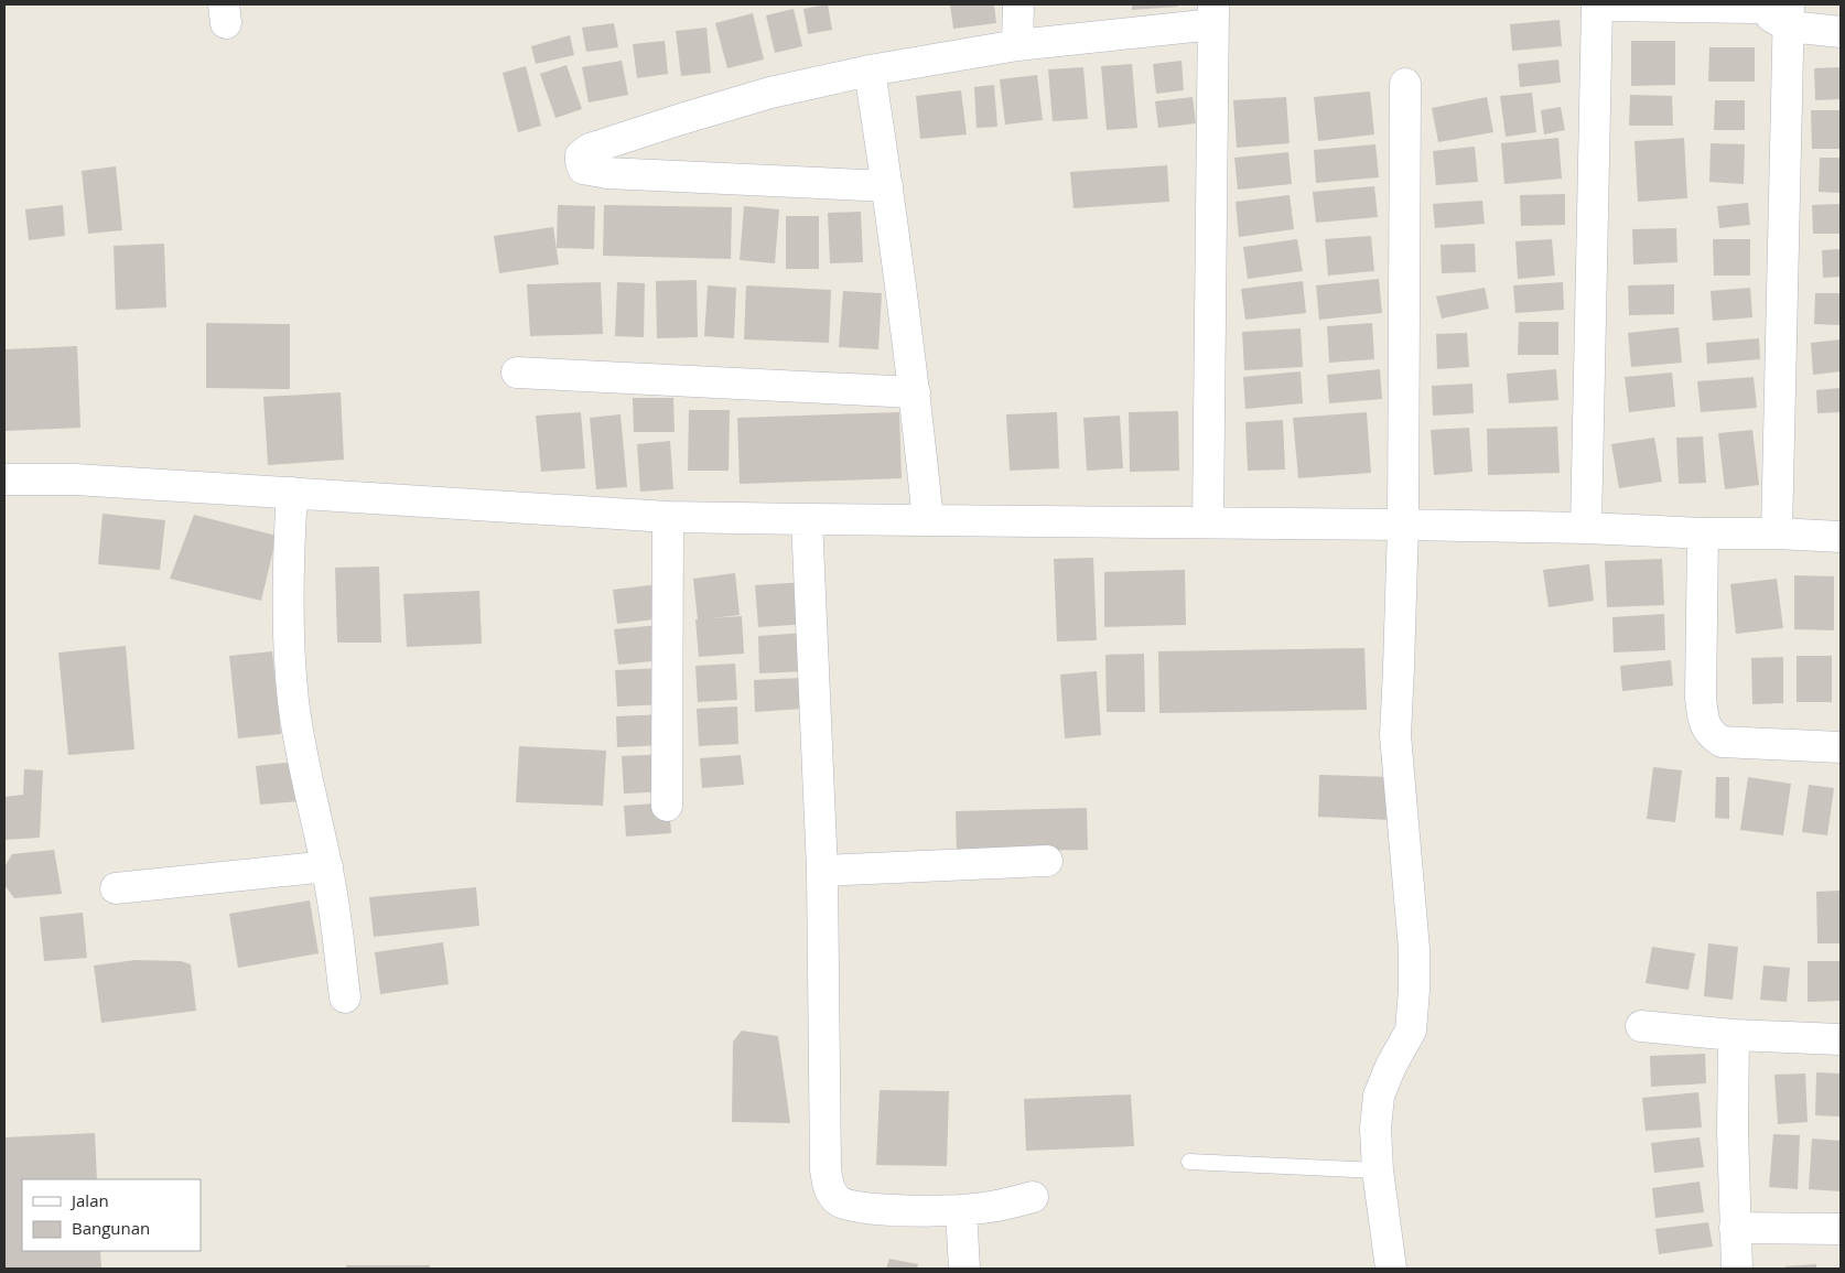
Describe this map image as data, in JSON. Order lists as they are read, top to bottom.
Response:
{
  "legend": ["Jalan", "Bangunan"]
}
